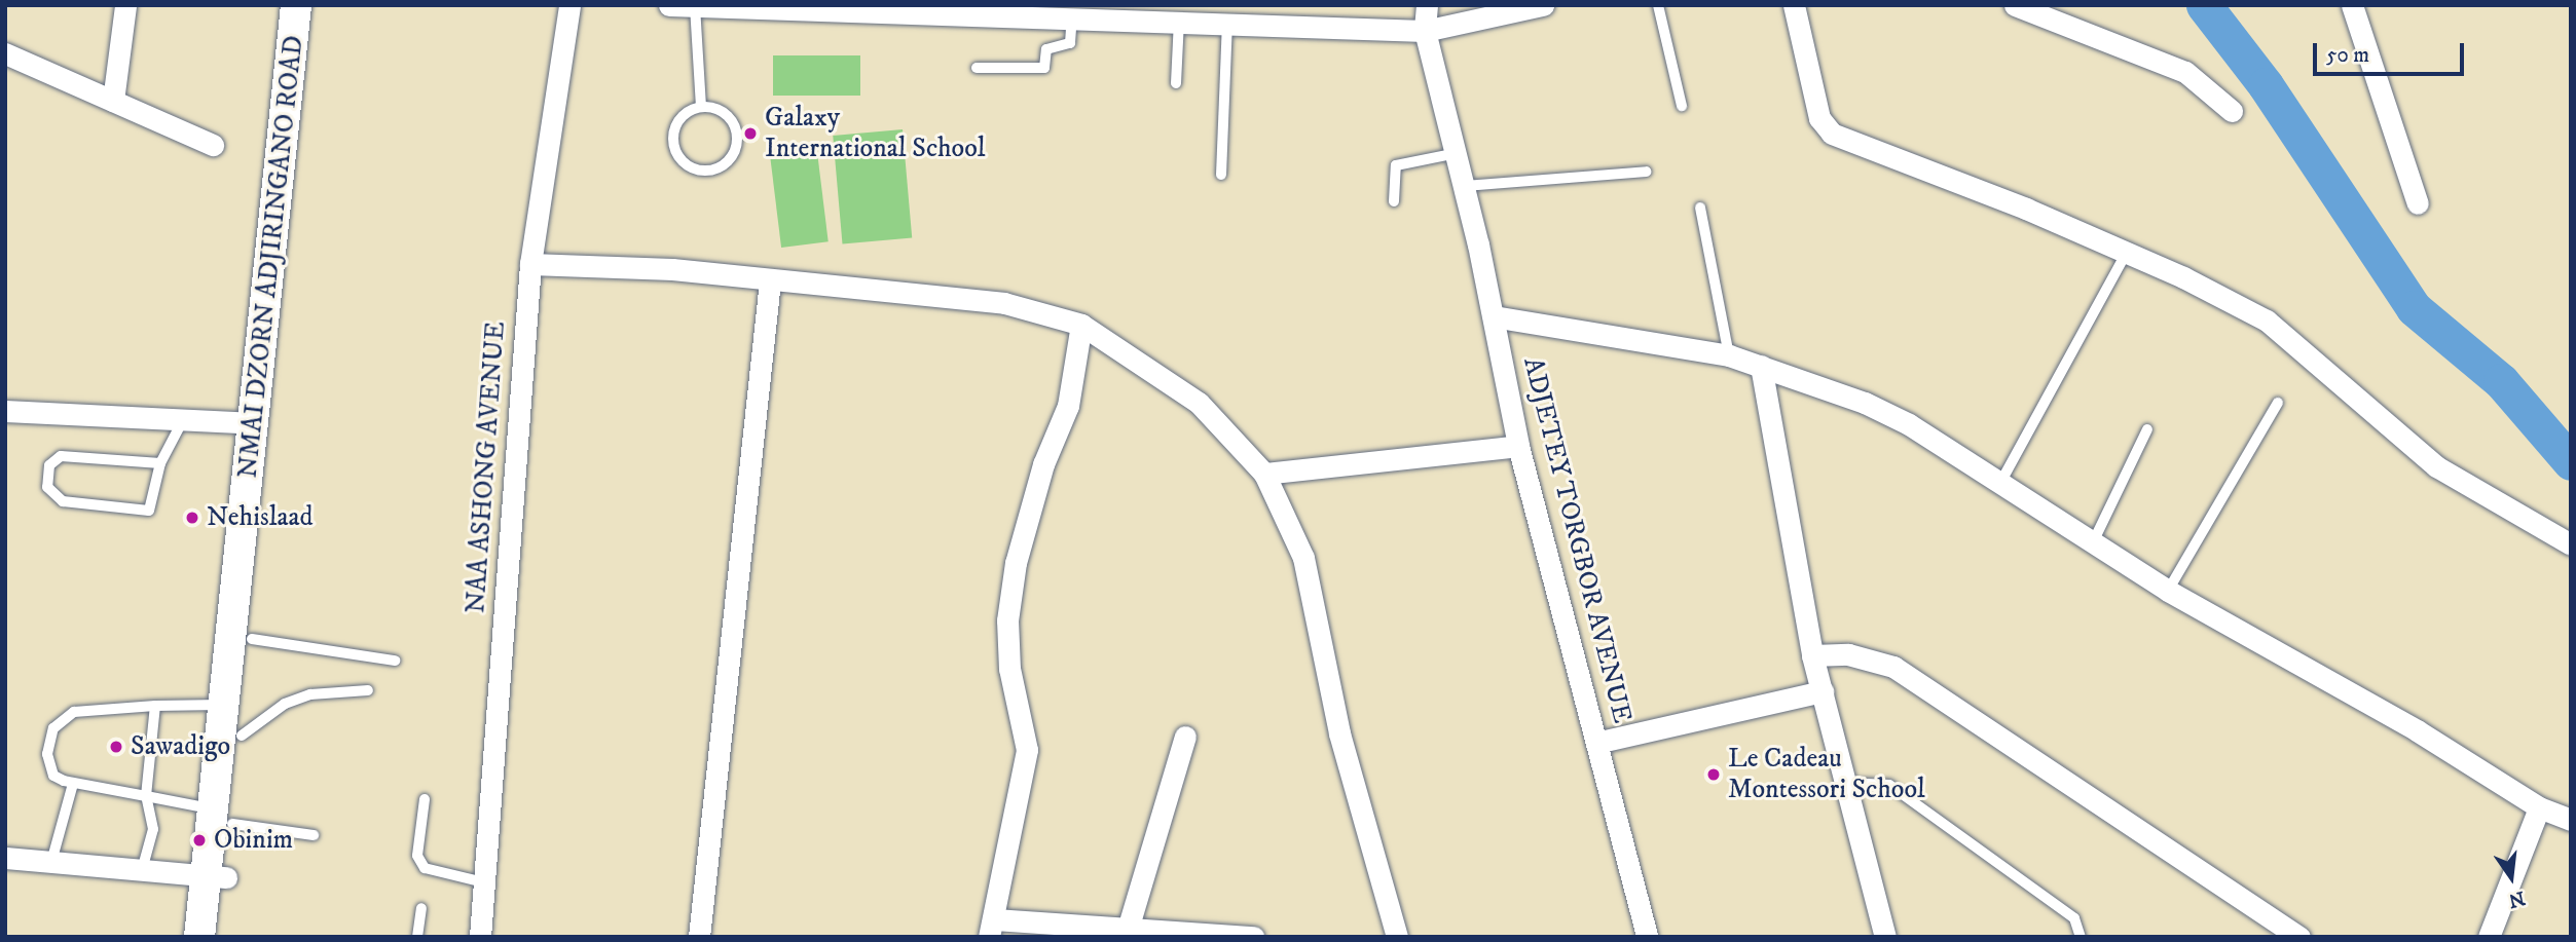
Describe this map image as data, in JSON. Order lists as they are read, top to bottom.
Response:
{
  "streets": {
    "main road": ["NMAI DZORN ADJIRINGANO ROAD"],
    "street": ["NAA ASHONG AVENUE", "ADJETEY TORGBOR AVENUE"]
  },
  "places": [
    "Galaxy International School",
    "Nehislaad",
    "Sawadigo",
    "Le Cadeau Montessori School",
    "Obinim"
  ],
  "scale_bar": "50 m",
  "north": "bottom"
}
